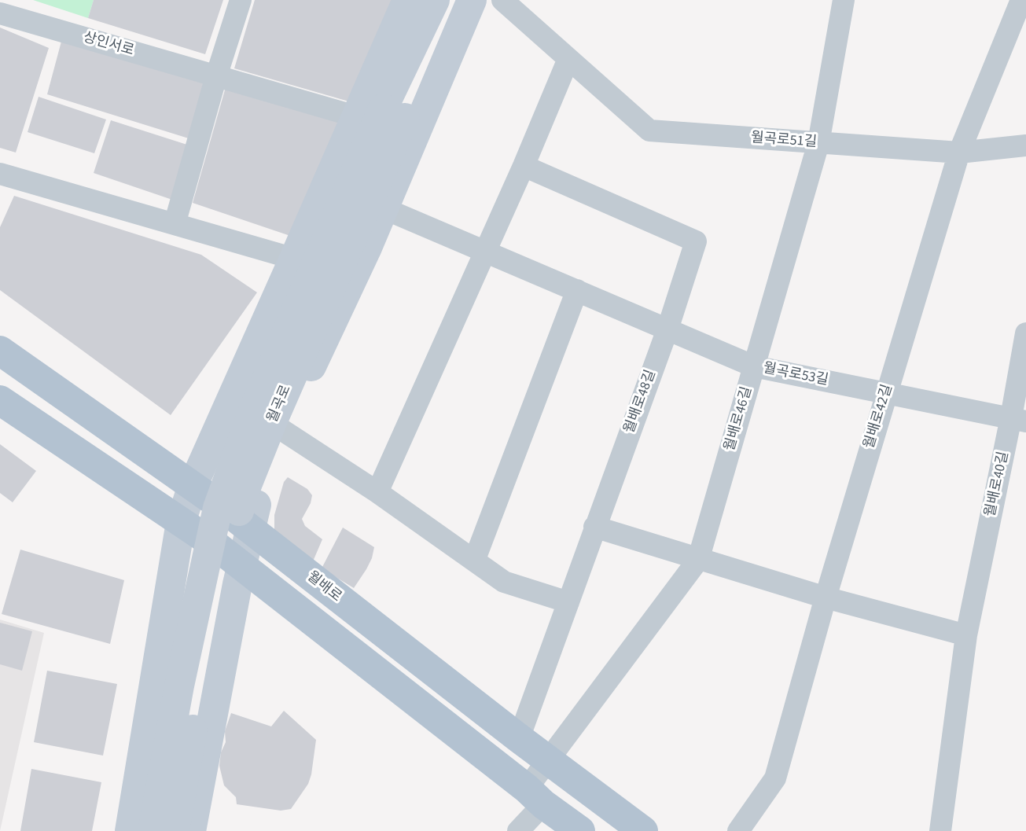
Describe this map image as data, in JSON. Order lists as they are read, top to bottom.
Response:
{
  "streets": {
    "main road": ["월곡로", "월배로"],
    "street": [
      "상인서로",
      "월곡로51길",
      "월곡로53길",
      "월배로48길",
      "월배로42길",
      "월배로46길",
      "월배로40길"
    ]
  },
  "crossings": [
    ["상인서로", "월곡로"],
    ["월곡로51길", "월배로42길"],
    ["월곡로51길", "월배로46길"],
    ["월곡로53길", "월배로48길"],
    ["월곡로53길", "월배로42길"],
    ["월곡로53길", "월배로46길"],
    ["월곡로53길", "월배로40길"],
    ["월배로48길", "월곡로"],
    ["월배로48길", "월배로"],
    ["월배로46길", "월배로"]
  ]
}
